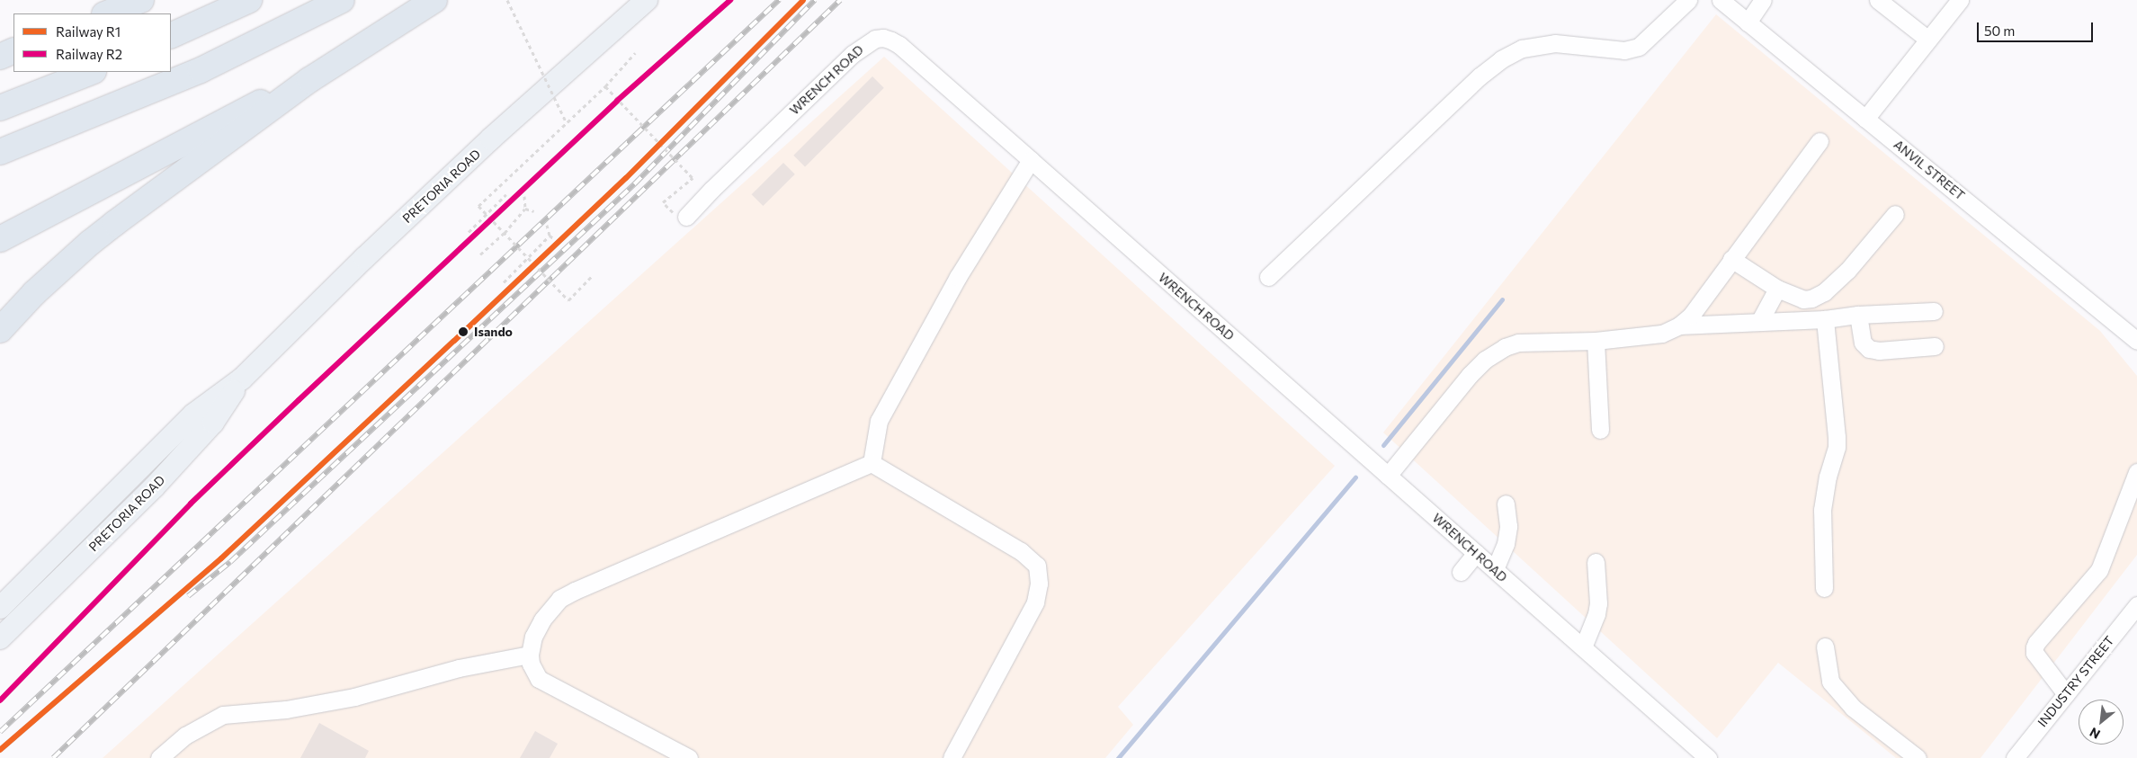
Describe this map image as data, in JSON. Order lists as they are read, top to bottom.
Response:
{
  "streets": {
    "main road": ["PRETORIA ROAD"],
    "street": ["WRENCH ROAD", "ANVIL STREET", "INDUSTRY STREET"]
  },
  "places": ["Isando"],
  "lines": ["rail line R1", "rail line R2"],
  "legend": ["Railway R1", "Railway R2"],
  "scale_bar": "50 m",
  "north": "bottom left"
}
